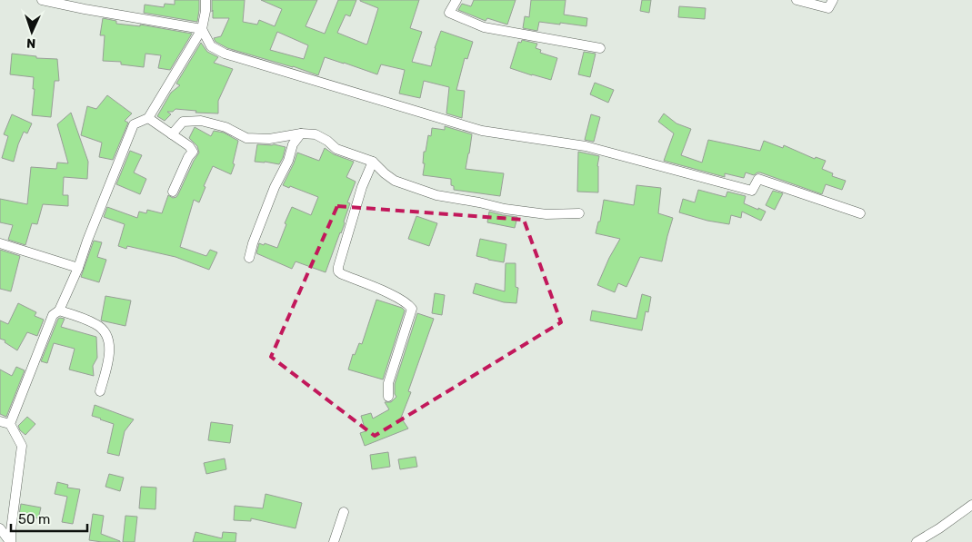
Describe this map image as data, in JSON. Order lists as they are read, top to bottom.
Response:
{
  "scale_bar": "50 m",
  "north": "bottom"
}
